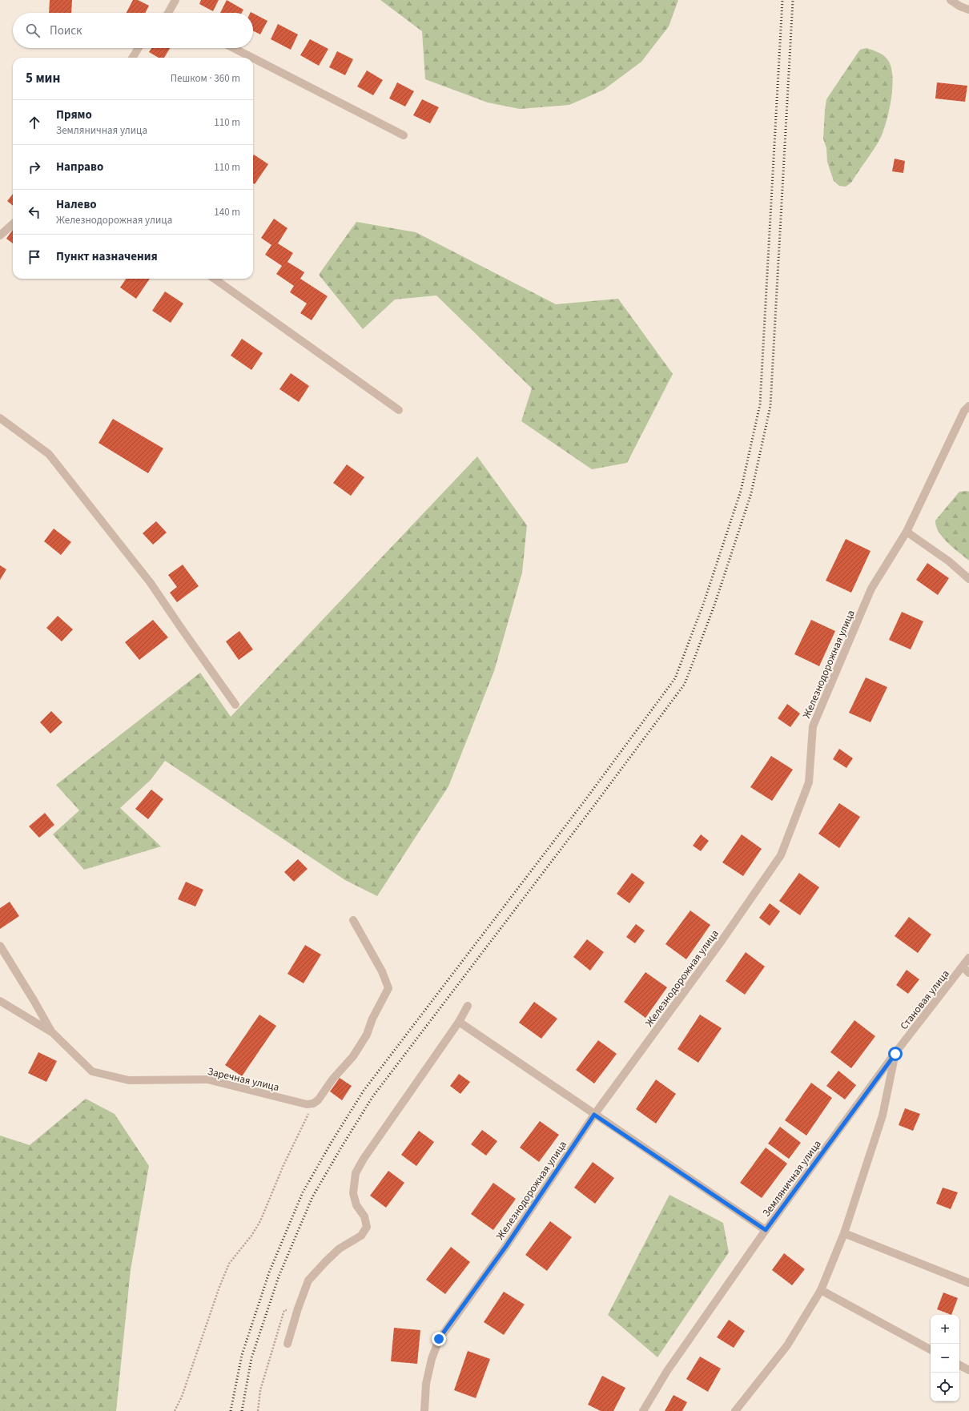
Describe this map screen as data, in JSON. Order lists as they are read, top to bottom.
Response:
{
  "streets": {
    "street": [
      "Железнодорожная улица",
      "Становая улица",
      "Заречная улица",
      "Земляничная улица"
    ]
  },
  "crossings": [
    ["Становая улица", "Земляничная улица"]
  ],
  "page": {
    "search": "Поиск",
    "heading": ["5 мин", "Пешком · 360 m"],
    "list": [
      ["Прямо", "Земляничная улица", "110 m"],
      ["Направо", "110 m"],
      ["Налево", "Железнодорожная улица", "140 m"],
      "Пункт назначения"
    ],
    "map_buttons": ["+", "−"]
  }
}
